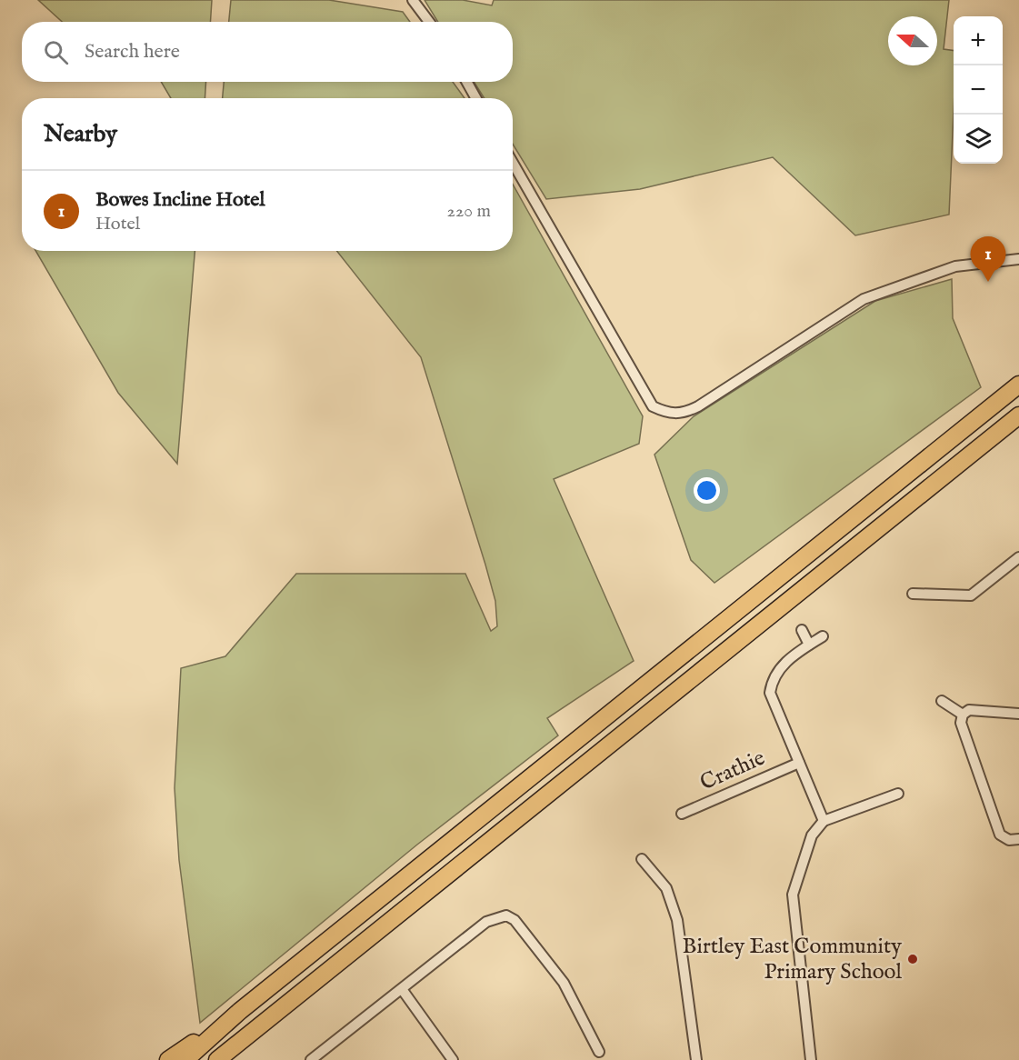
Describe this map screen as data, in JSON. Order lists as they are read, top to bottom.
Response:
{
  "streets": {
    "street": ["Crathie"]
  },
  "places": ["Birtley East Community Primary School"],
  "north": "left",
  "page": {
    "map_buttons": ["+", "−"],
    "search": "Search here",
    "heading": "Nearby",
    "list": [
      {
        "mark": "1",
        "name": "Bowes Incline Hotel",
        "note": "Hotel",
        "value": "220 m"
      }
    ],
    "pins": "1"
  }
}
